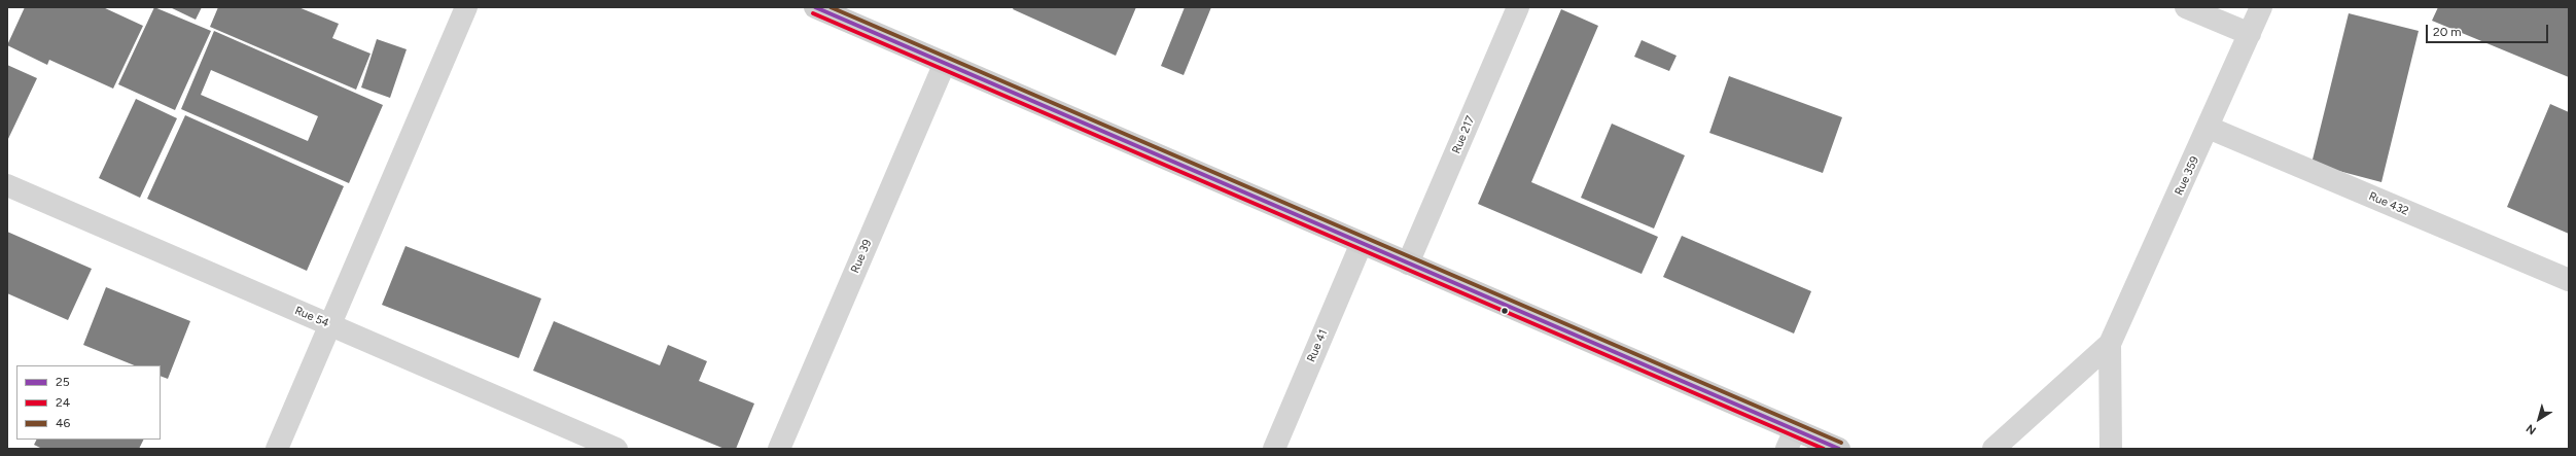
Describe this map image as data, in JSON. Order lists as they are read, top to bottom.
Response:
{
  "streets": {
    "street": [
      "Rue 217",
      "Rue 359",
      "Rue 432",
      "Rue 39",
      "Rue 54",
      "Rue 41"
    ]
  },
  "crossings": [
    ["Rue 359", "Rue 432"]
  ],
  "lines": ["transit line 25", "transit line 46", "transit line 24"],
  "legend": ["25", "24", "46"],
  "scale_bar": "20 m",
  "north": "bottom left"
}
